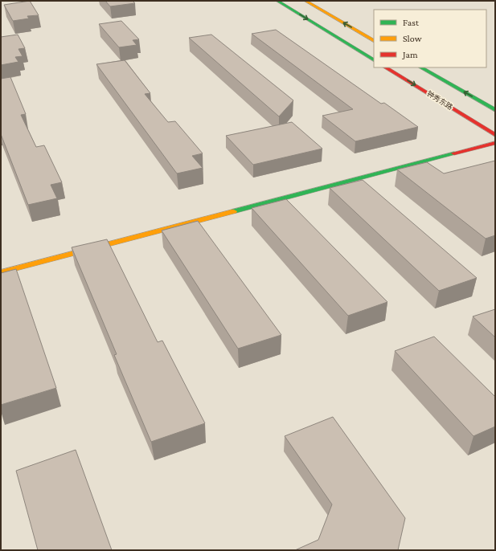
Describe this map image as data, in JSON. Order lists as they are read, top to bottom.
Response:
{
  "streets": {
    "main road": ["钟秀东路"]
  },
  "legend": ["Fast", "Slow", "Jam"]
}
